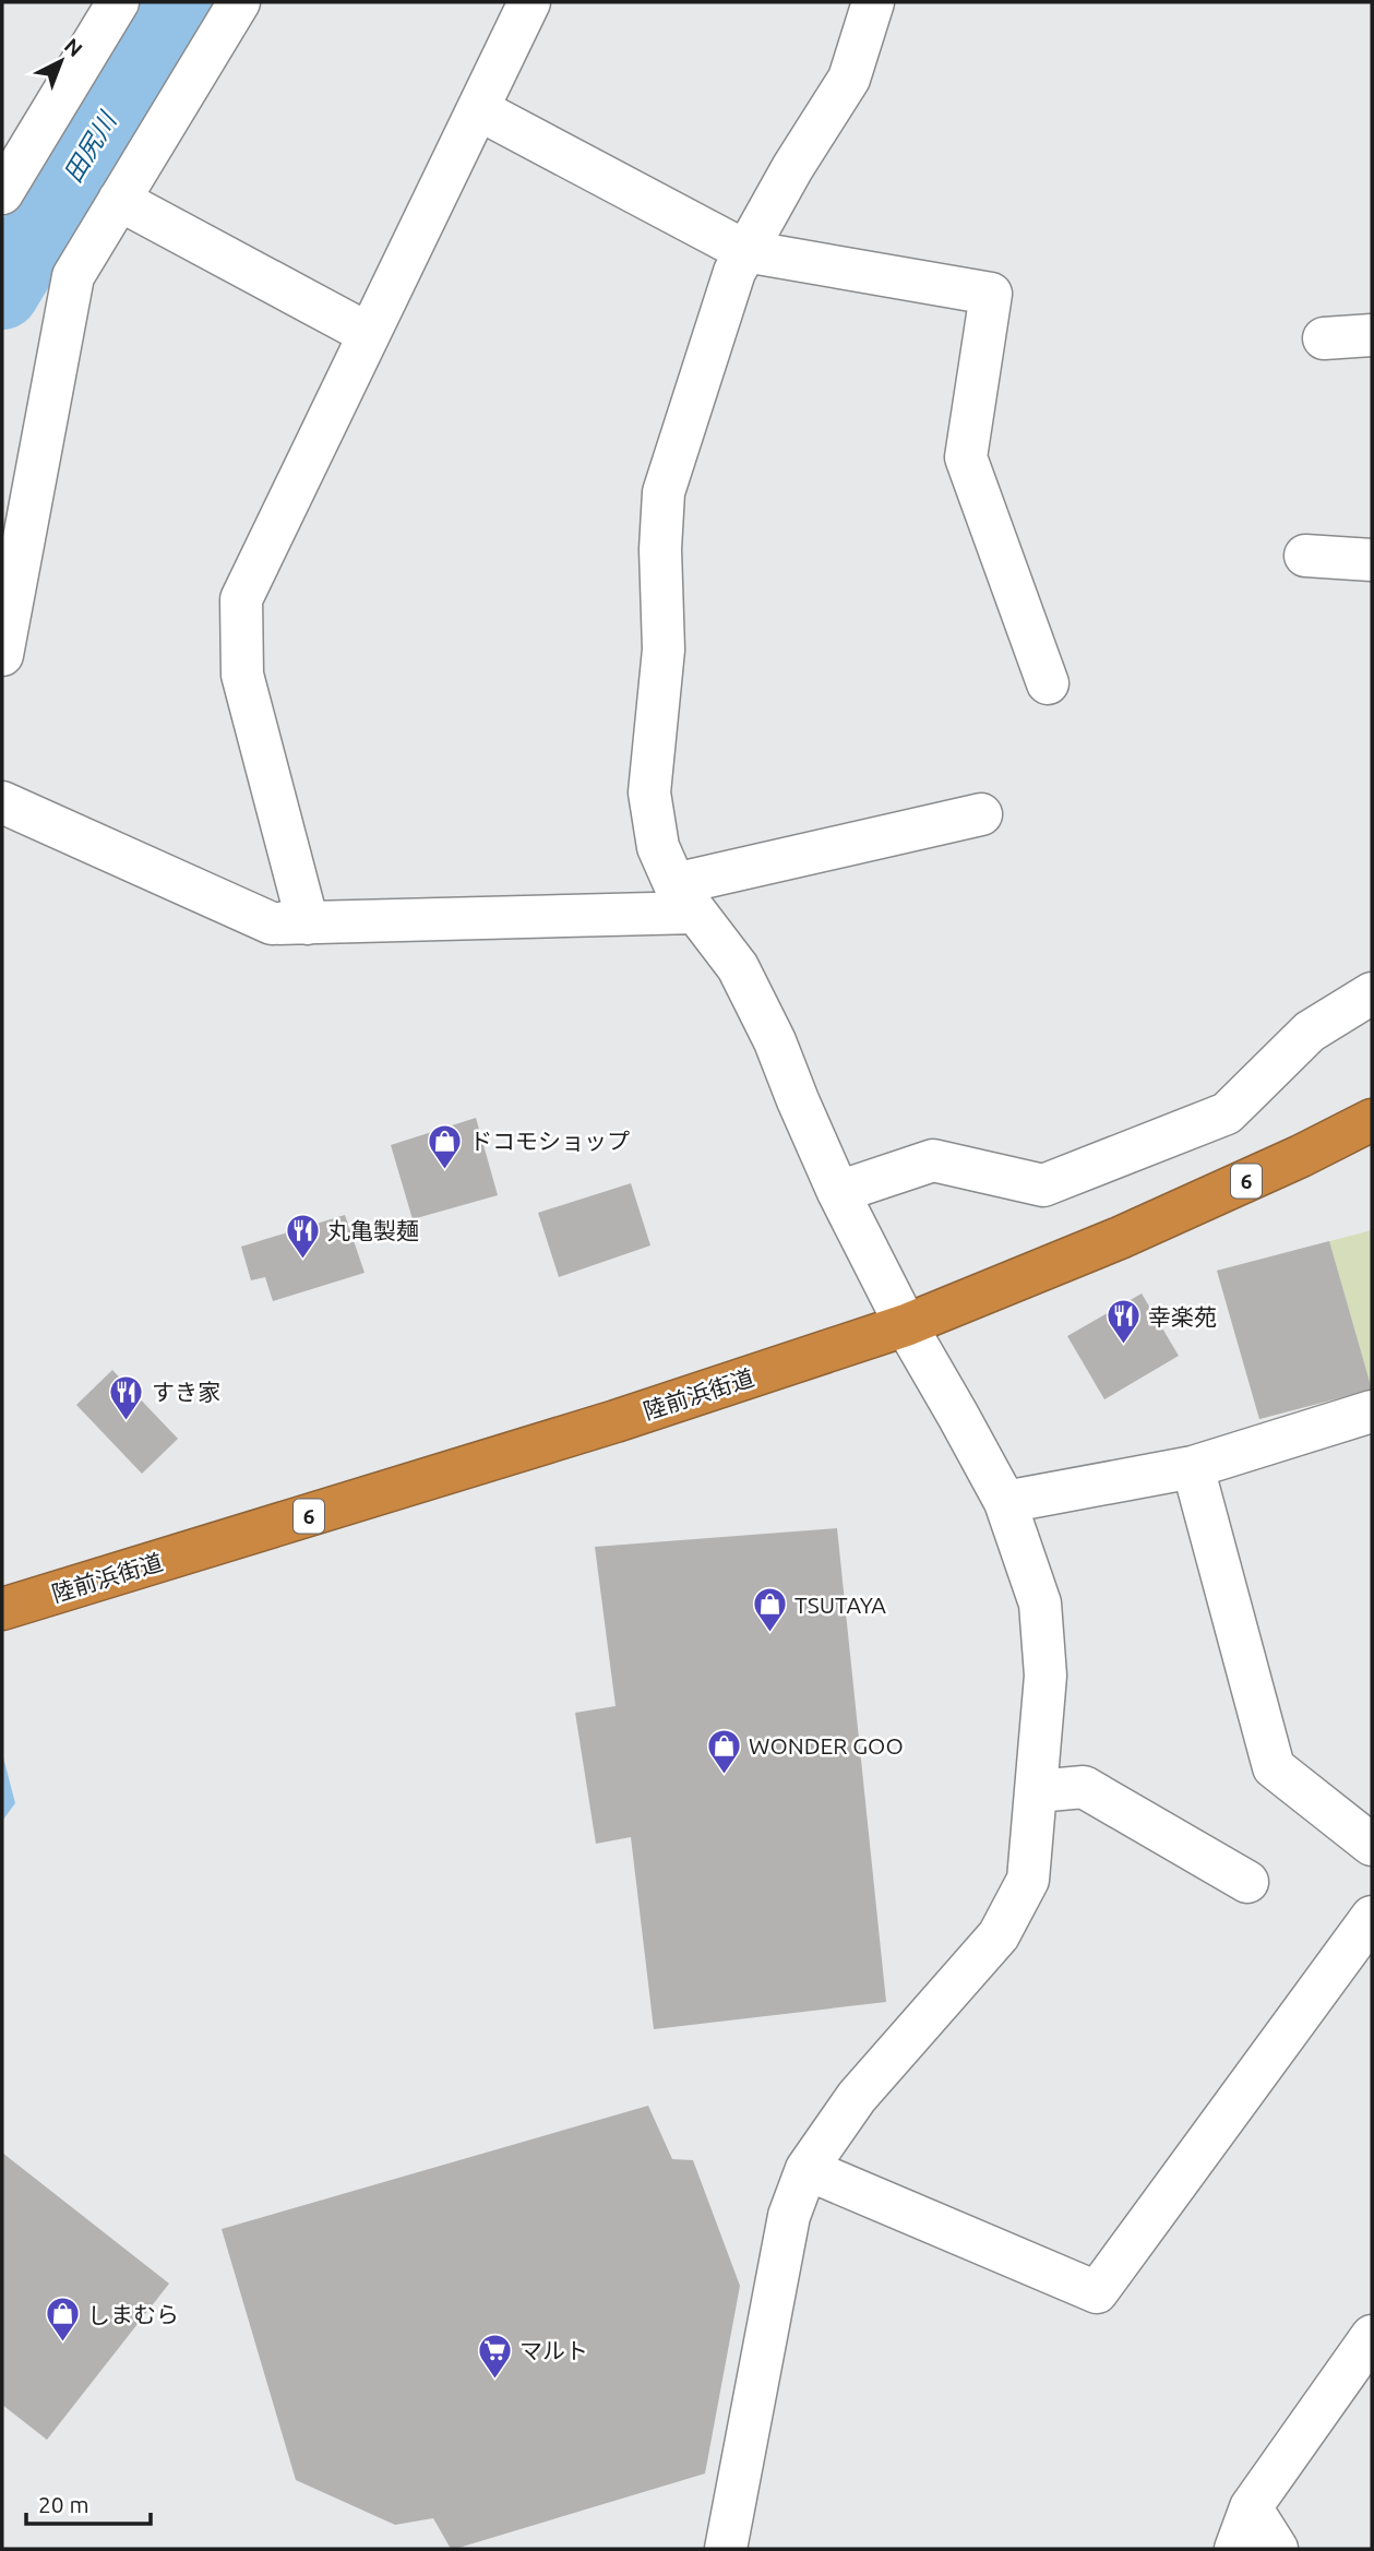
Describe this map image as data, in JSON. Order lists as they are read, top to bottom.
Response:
{
  "streets": {
    "highway": ["6", "陸前浜街道"]
  },
  "water": ["田尻川"],
  "places": {
    "shop": [
      "ドコモショップ",
      "TSUTAYA",
      "WONDER GOO",
      "しまむら"
    ],
    "restaurant": ["丸亀製麺", "幸楽苑", "すき家"],
    "supermarket": ["マルト"]
  },
  "scale_bar": "20 m",
  "north": "top right"
}
